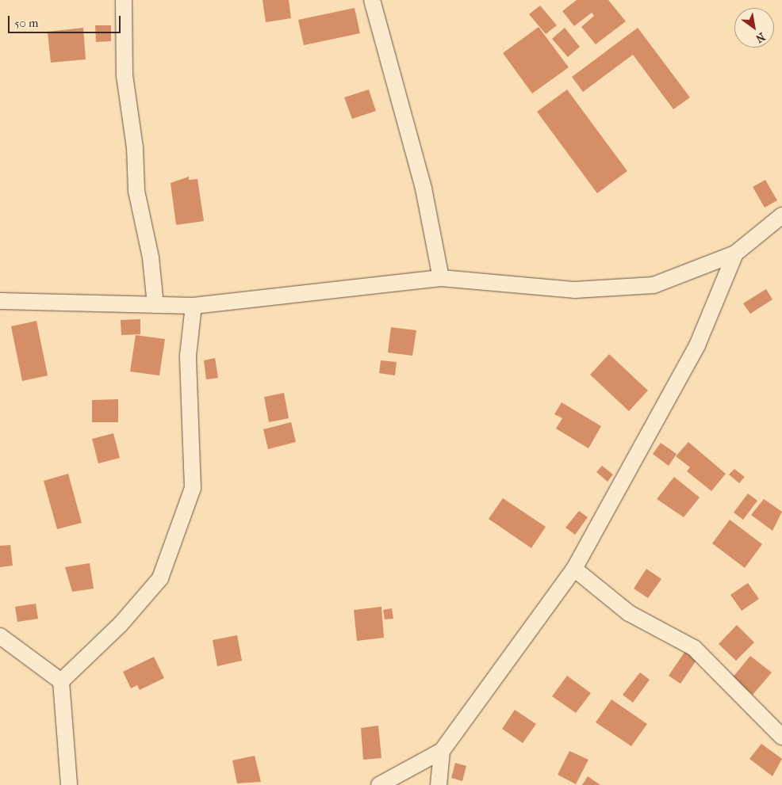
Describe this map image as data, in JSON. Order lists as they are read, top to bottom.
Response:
{
  "scale_bar": "50 m",
  "north": "bottom right"
}
